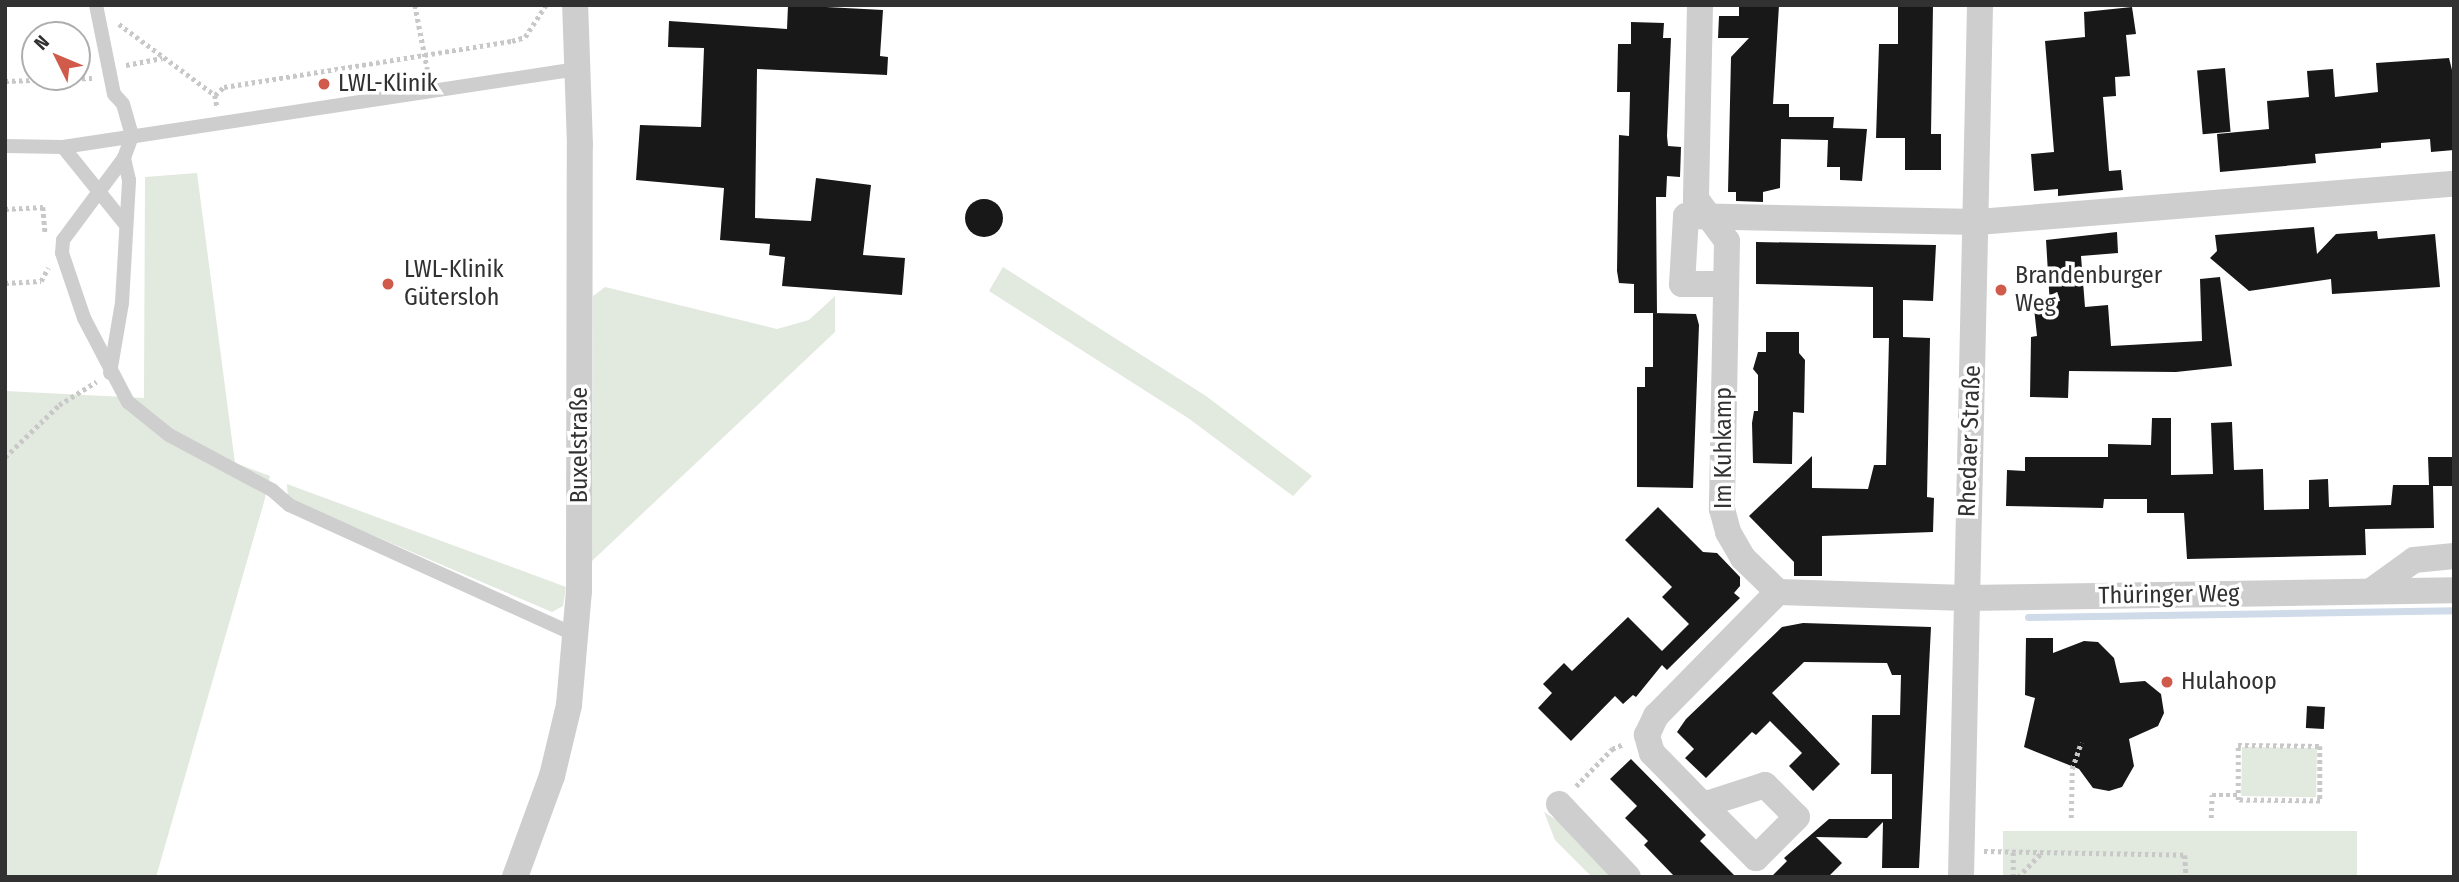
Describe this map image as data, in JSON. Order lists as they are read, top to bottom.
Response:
{
  "streets": {
    "street": [
      "Rhedaer Straße",
      "Buxelstraße",
      "Im Kuhkamp",
      "Thüringer Weg"
    ]
  },
  "crossings": [
    ["Rhedaer Straße", "Thüringer Weg"]
  ],
  "places": [
    "LWL-Klinik",
    "LWL-Klinik Gütersloh",
    "Brandenburger Weg",
    "Hulahoop"
  ],
  "north": "top left"
}
